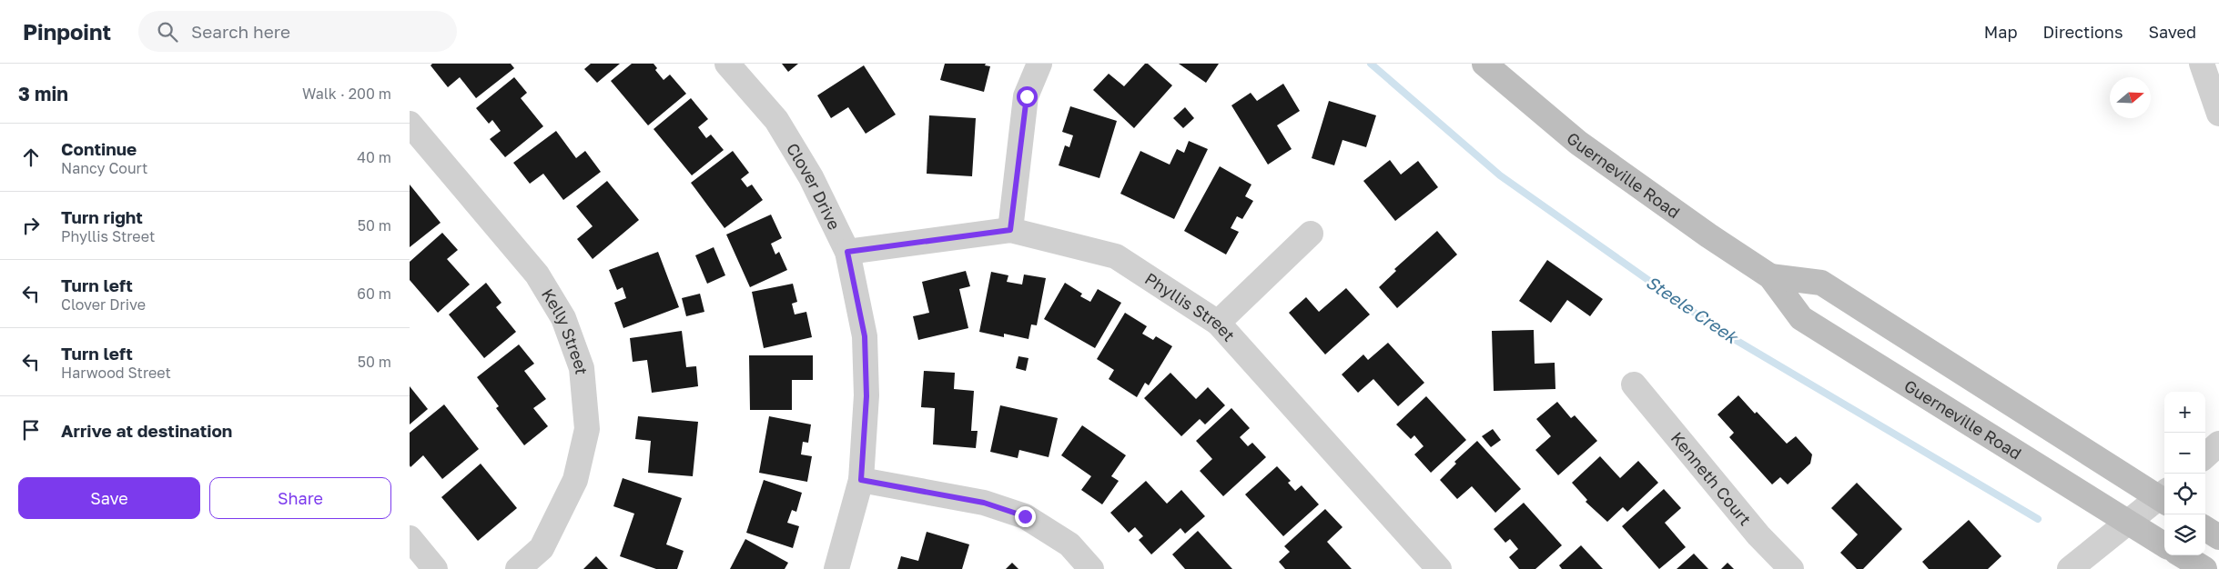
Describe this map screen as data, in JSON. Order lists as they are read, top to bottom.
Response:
{
  "streets": {
    "main road": ["Guerneville Road"],
    "street": [
      "Clover Drive",
      "Phyllis Street",
      "Kelly Street",
      "Kenneth Court"
    ]
  },
  "crossings": [
    ["Clover Drive", "Phyllis Street"]
  ],
  "water": ["Steele Creek"],
  "north": "right",
  "page": {
    "header": "Pinpoint",
    "search": "Search here",
    "nav": ["Map", "Directions", "Saved"],
    "heading": ["3 min", "Walk · 200 m"],
    "list": [
      ["Continue", "Nancy Court", "40 m"],
      ["Turn right", "Phyllis Street", "50 m"],
      ["Turn left", "Clover Drive", "60 m"],
      ["Turn left", "Harwood Street", "50 m"],
      "Arrive at destination"
    ],
    "map_buttons": ["+", "−"],
    "buttons": ["Save", "Share"]
  }
}
